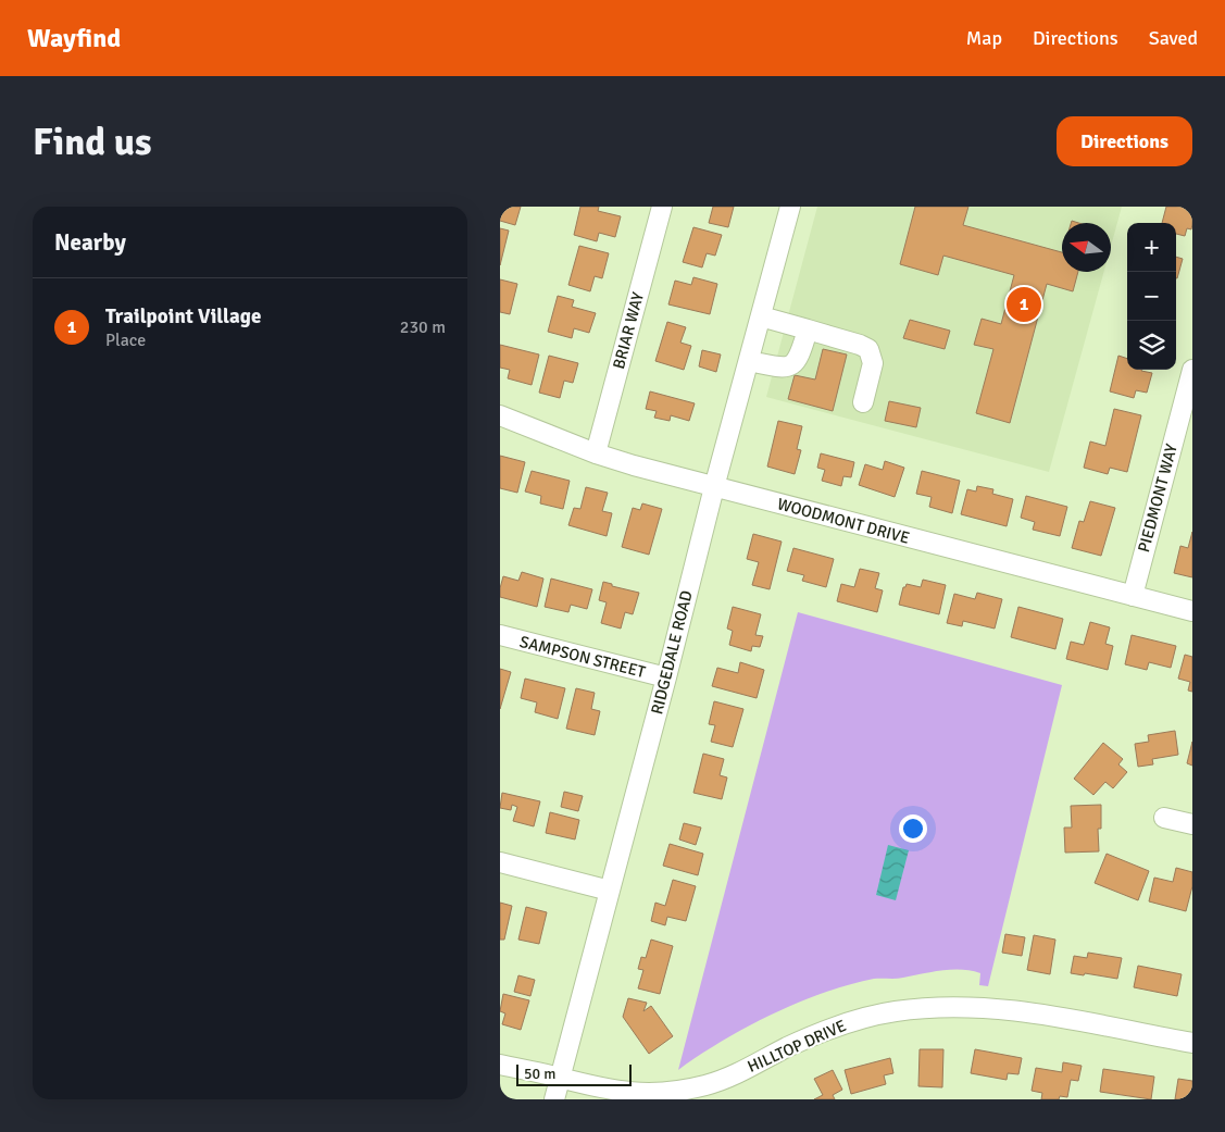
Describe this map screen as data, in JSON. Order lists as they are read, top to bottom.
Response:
{
  "streets": {
    "street": [
      "BRIAR WAY",
      "PIEDMONT WAY",
      "WOODMONT DRIVE",
      "RIDGEDALE ROAD",
      "SAMPSON STREET",
      "HILLTOP DRIVE"
    ]
  },
  "crossings": [
    ["BRIAR WAY", "WOODMONT DRIVE"],
    ["PIEDMONT WAY", "WOODMONT DRIVE"],
    ["WOODMONT DRIVE", "RIDGEDALE ROAD"],
    ["RIDGEDALE ROAD", "SAMPSON STREET"],
    ["RIDGEDALE ROAD", "HILLTOP DRIVE"]
  ],
  "scale_bar": "50 m",
  "north": "left",
  "page": {
    "header": "Wayfind",
    "nav": ["Map", "Directions", "Saved"],
    "buttons": "Directions",
    "title": "Find us",
    "heading": "Nearby",
    "map_buttons": ["+", "−"],
    "list": [
      {
        "mark": "1",
        "name": "Trailpoint Village",
        "note": "Place",
        "value": "230 m"
      }
    ],
    "pins": "1",
    "scale": "50 m"
  }
}
